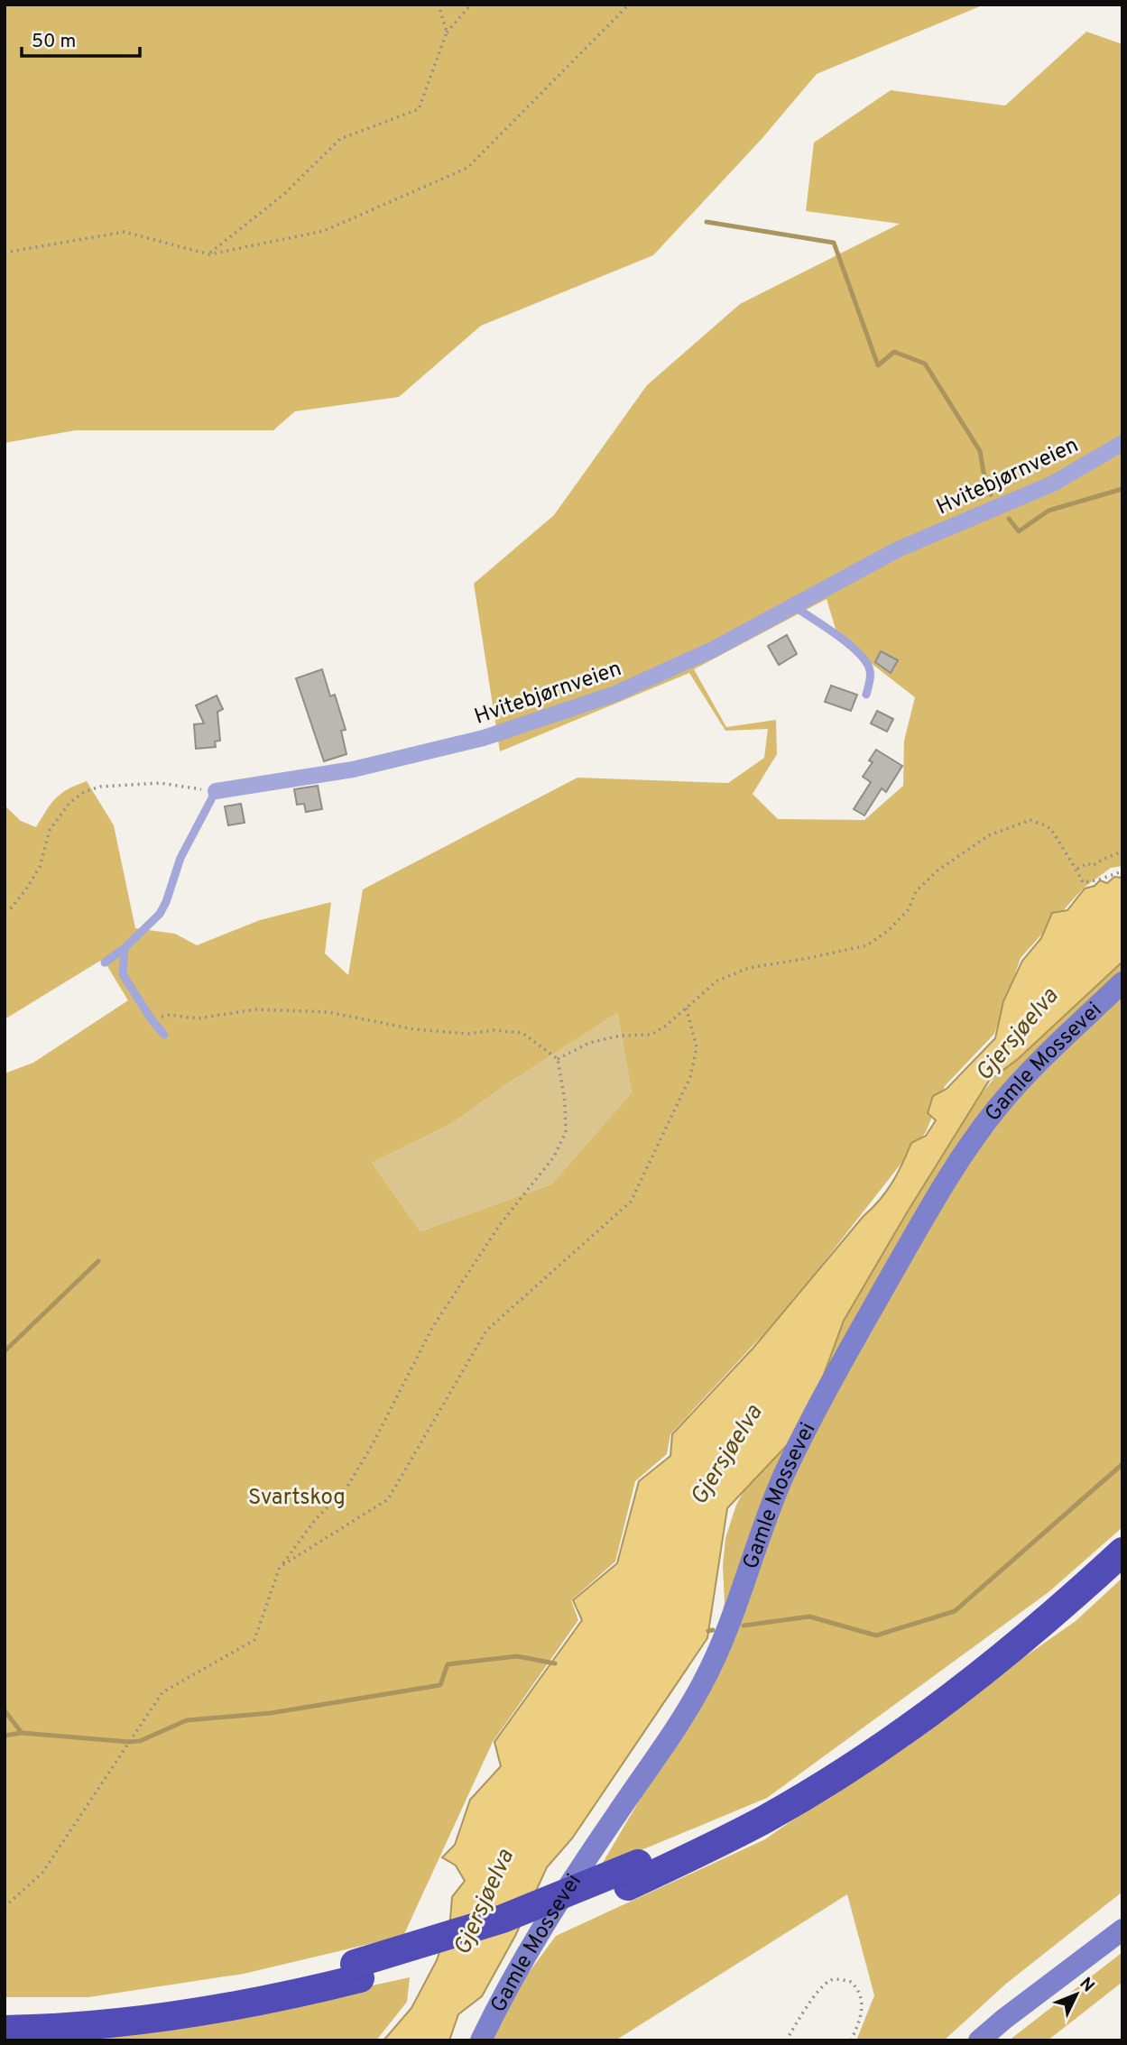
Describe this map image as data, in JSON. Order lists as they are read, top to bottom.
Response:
{
  "streets": {
    "main road": ["Gamle Mossevei"],
    "street": ["Hvitebjørnveien"]
  },
  "water": ["Gjersjøelva"],
  "parks": ["Svartskog"],
  "scale_bar": "50 m",
  "north": "top right"
}
